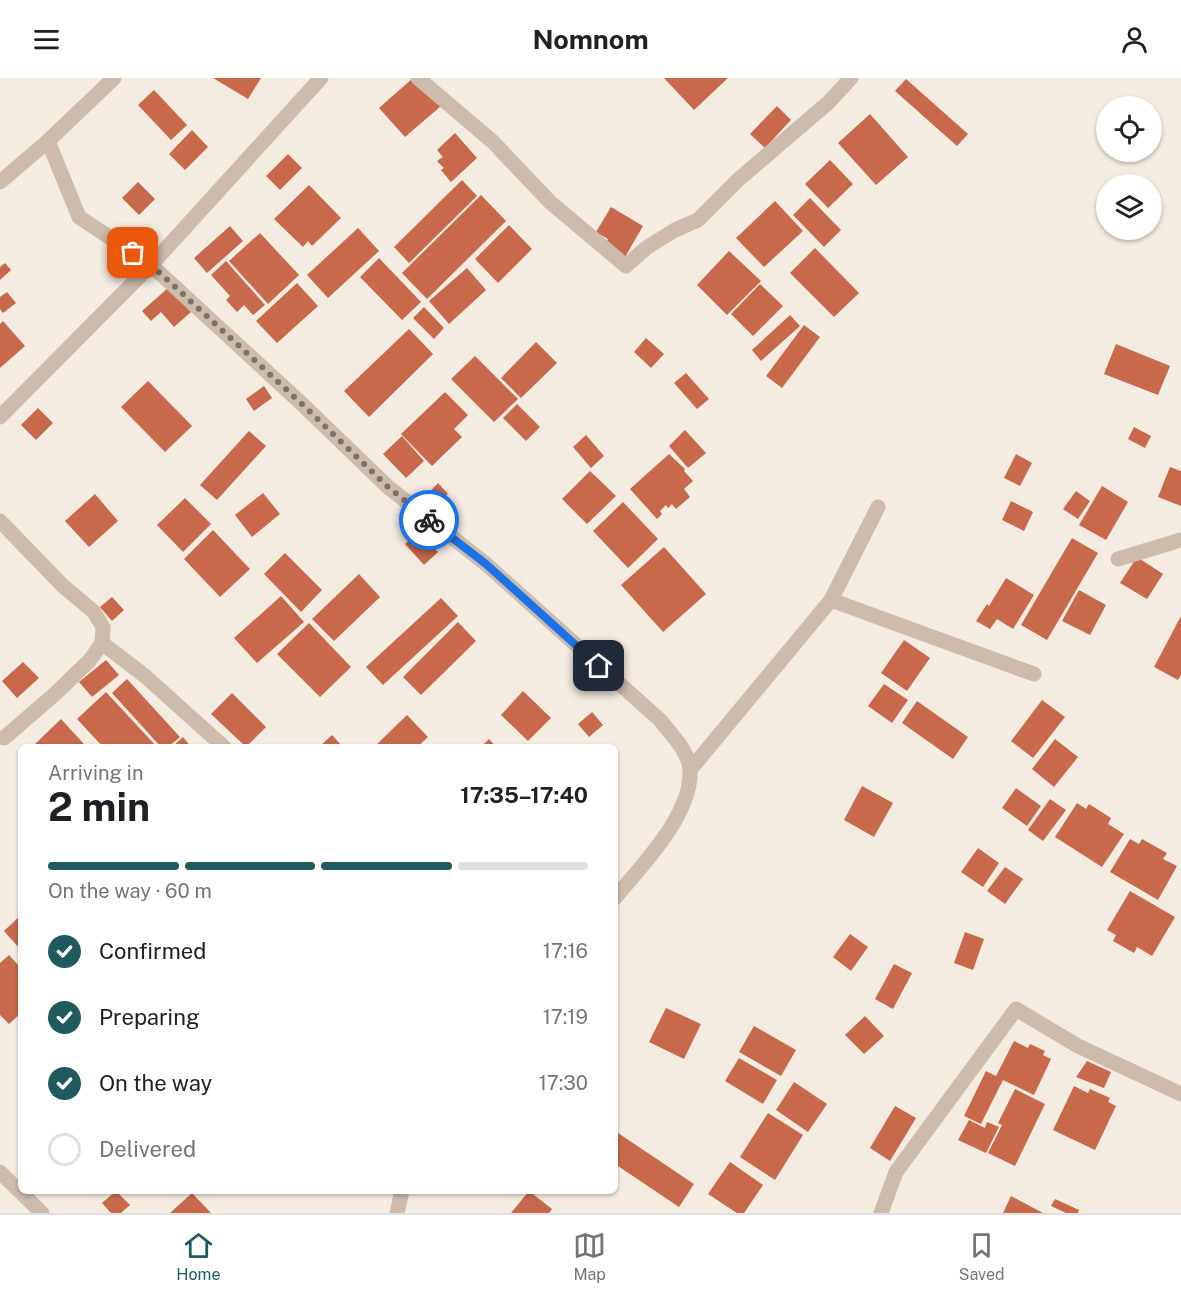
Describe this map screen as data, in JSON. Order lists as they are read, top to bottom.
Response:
{
  "page": {
    "header": "Nomnom",
    "heading": ["2 min", "Arriving in", "17:35–17:40"],
    "bar": "On the way · 60 m",
    "list": [
      ["Confirmed", "17:16"],
      ["Preparing", "17:19"],
      ["On the way", "17:30"],
      "Delivered"
    ],
    "tabs": ["Home", "Map", "Saved"]
  }
}
